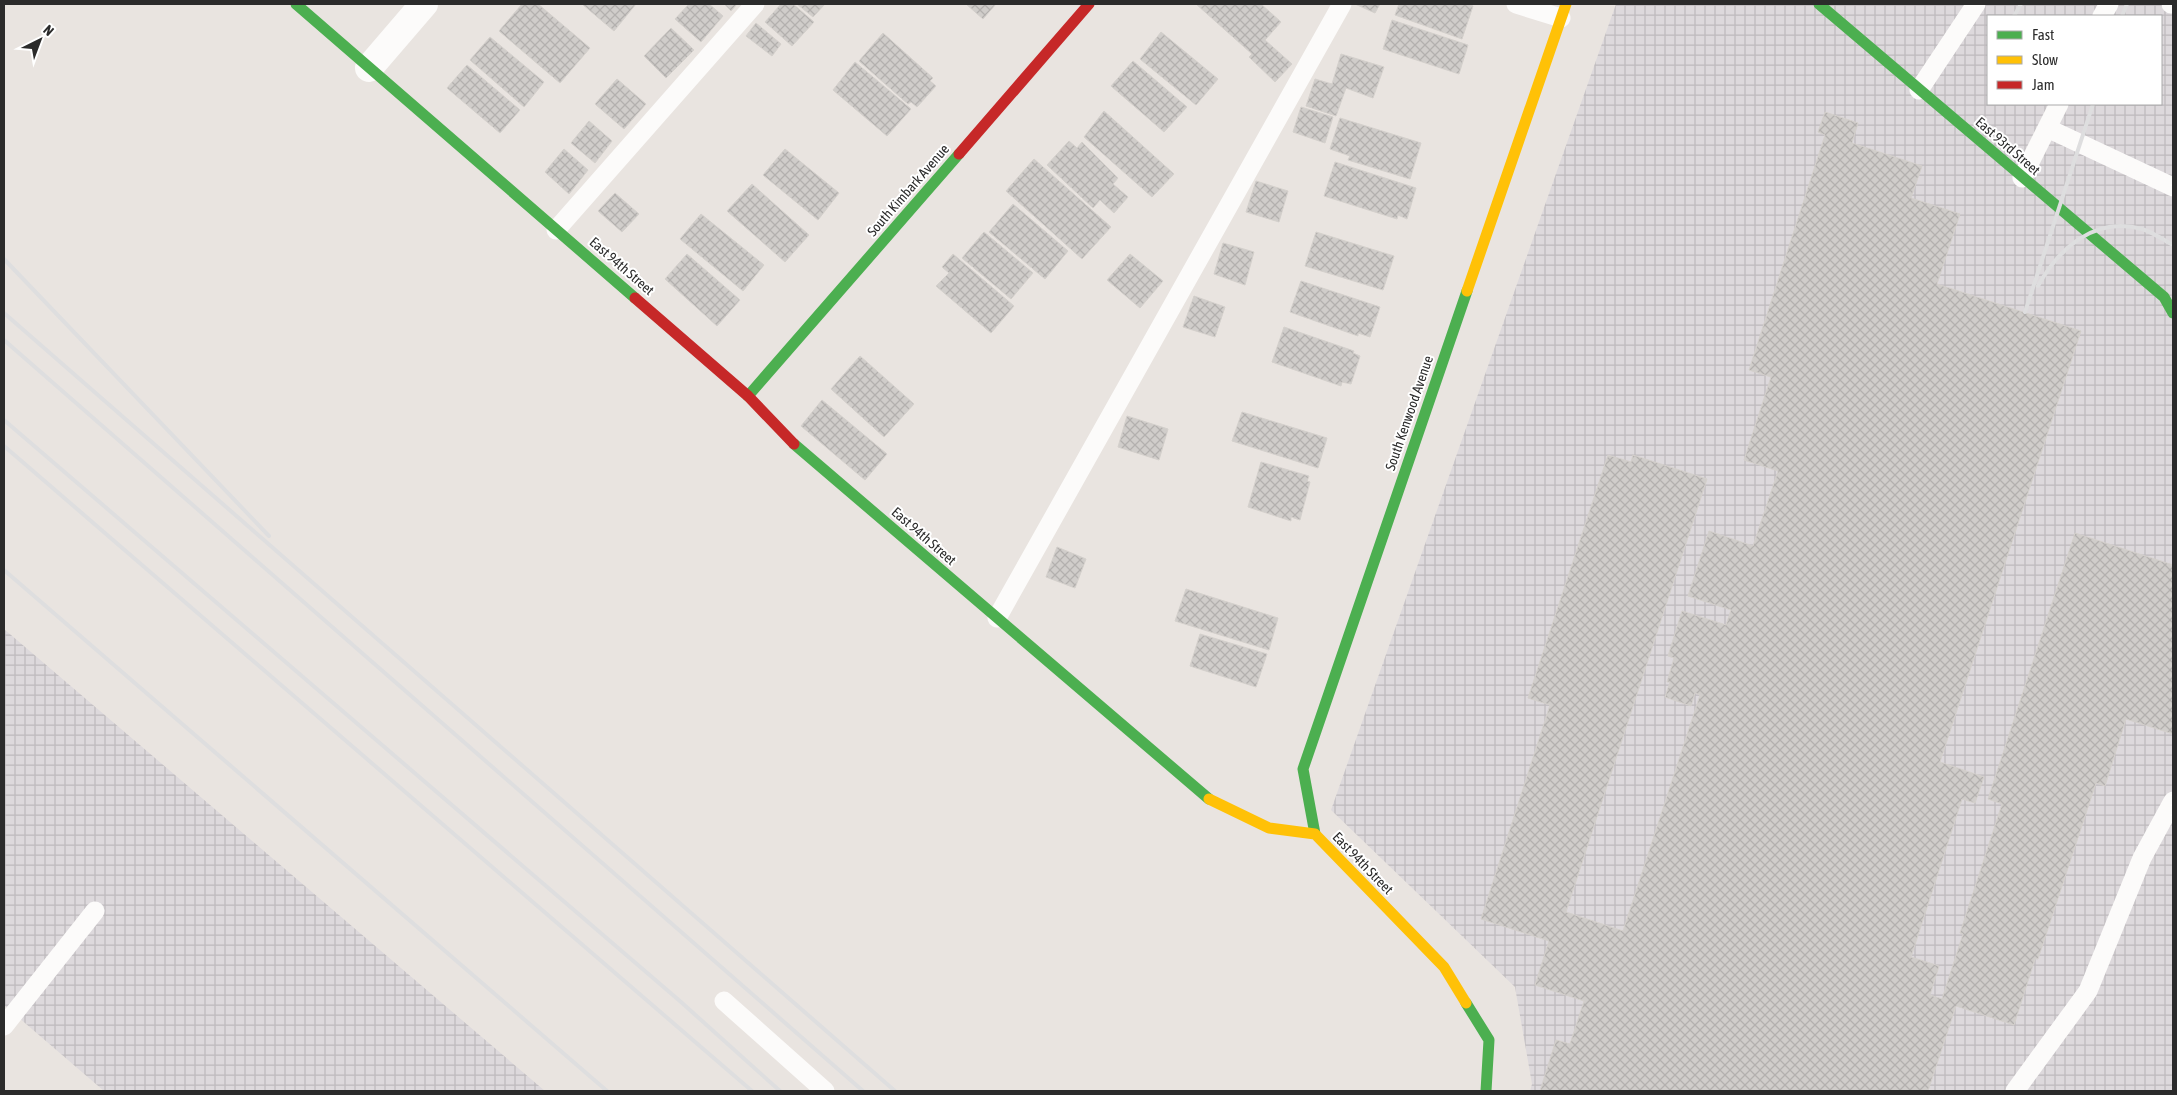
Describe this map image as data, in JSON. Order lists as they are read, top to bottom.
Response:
{
  "streets": {
    "street": [
      "East 93rd Street",
      "South Kimbark Avenue",
      "East 94th Street",
      "South Kenwood Avenue"
    ]
  },
  "crossings": [
    ["South Kimbark Avenue", "East 94th Street"],
    ["East 94th Street", "South Kenwood Avenue"]
  ],
  "legend": ["Fast", "Slow", "Jam"],
  "north": "top right"
}
